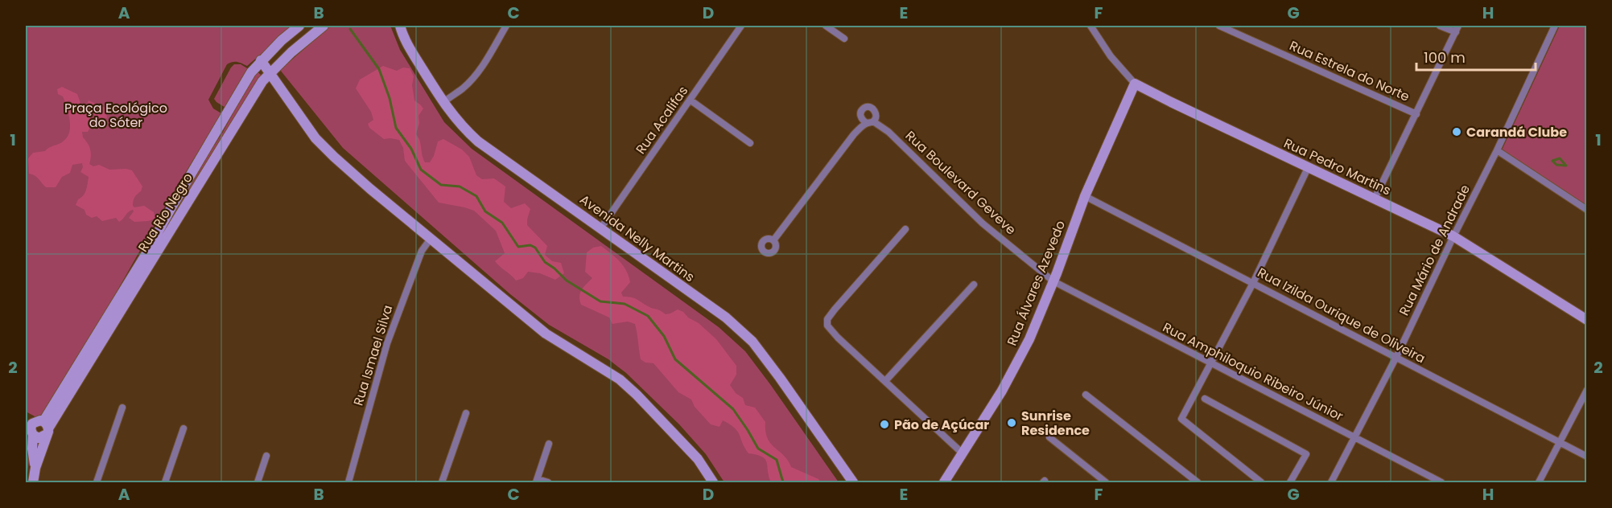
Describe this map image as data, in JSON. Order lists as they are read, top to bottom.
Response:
{
  "streets": {
    "main road": [
      "Rua Pedro Martins",
      "Rua Rio Negro",
      "Avenida Nelly Martins",
      "Rua Álvares Azevedo"
    ],
    "street": [
      "Rua Estrela do Norte",
      "Rua Acalifas",
      "Rua Boulevard Geveve",
      "Rua Mário de Andrade",
      "Rua Izilda Ourique de Oliveira",
      "Rua Ismael Silva",
      "Rua Amphiloquio Ribeiro Júnior"
    ]
  },
  "crossings": [
    ["Rua Acalifas", "Avenida Nelly Martins"],
    ["Rua Pedro Martins", "Rua Mário de Andrade"],
    ["Rua Pedro Martins", "Rua Álvares Azevedo"],
    ["Rua Boulevard Geveve", "Rua Álvares Azevedo"],
    ["Rua Boulevard Geveve", "Rua Amphiloquio Ribeiro Júnior"],
    ["Rua Mário de Andrade", "Rua Izilda Ourique de Oliveira"],
    ["Rua Mário de Andrade", "Rua Amphiloquio Ribeiro Júnior"],
    ["Rua Álvares Azevedo", "Rua Izilda Ourique de Oliveira"],
    ["Rua Álvares Azevedo", "Rua Amphiloquio Ribeiro Júnior"]
  ],
  "parks": ["Praça Ecológico do Sóter"],
  "places": ["Carandá Clube", "Sunrise Residence", "Pão de Açúcar"],
  "scale_bar": "100 m",
  "grid": {
    "columns": [
      "A",
      "B",
      "C",
      "D",
      "E",
      "F",
      "G",
      "H"
    ],
    "rows": ["1", "2"]
  }
}
